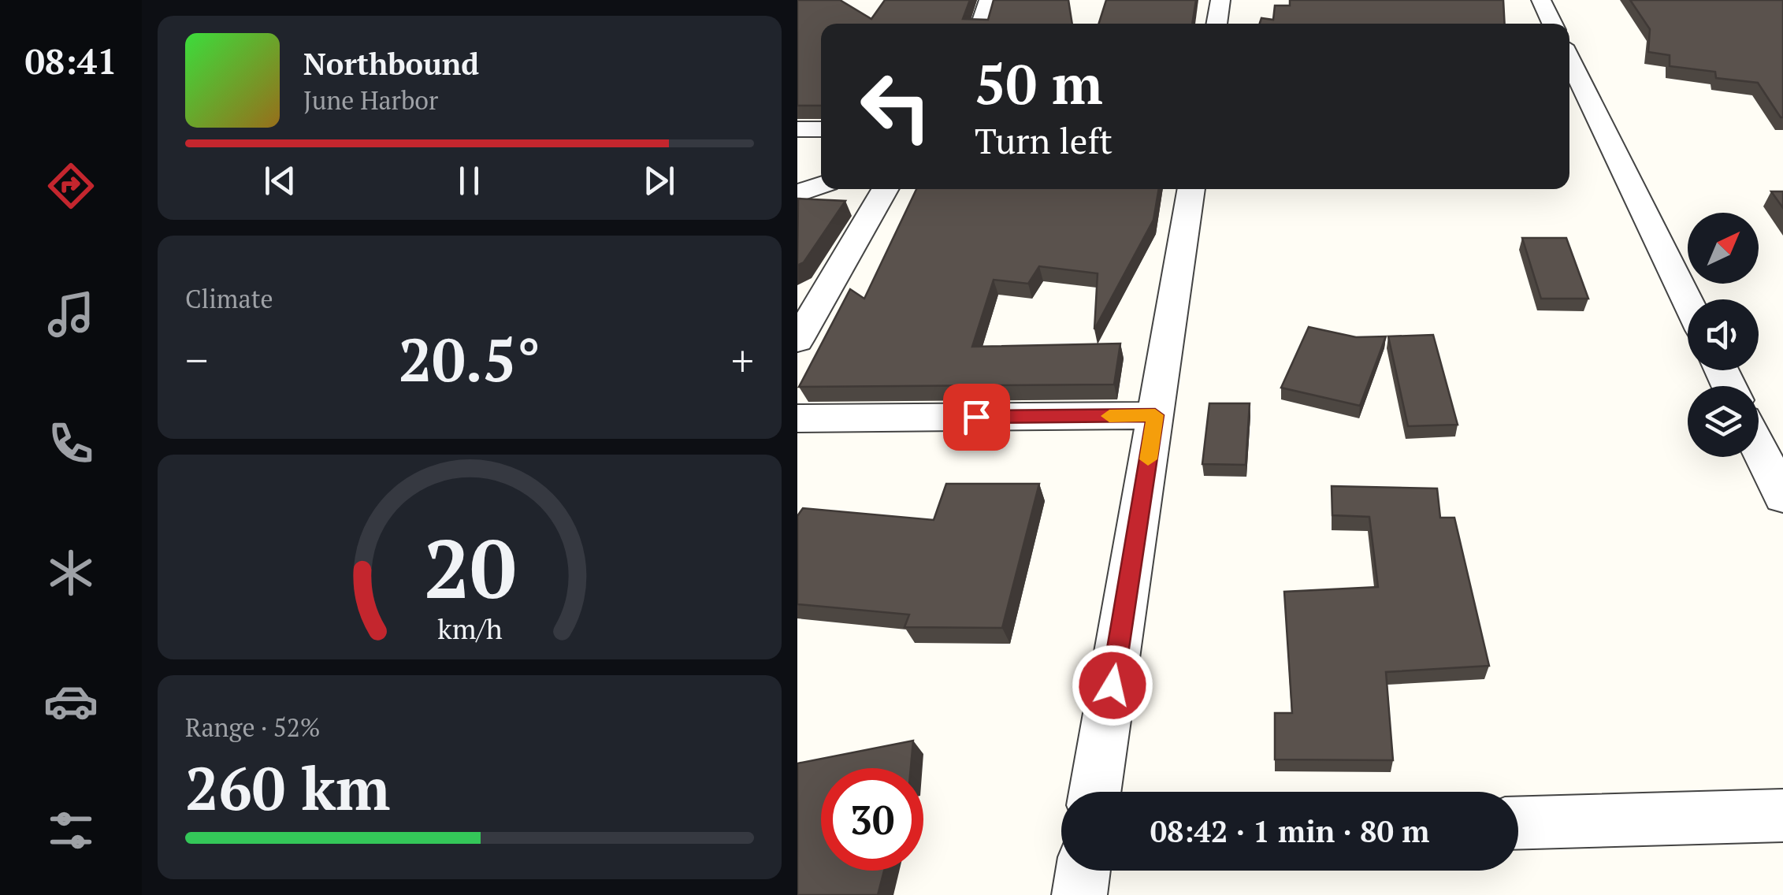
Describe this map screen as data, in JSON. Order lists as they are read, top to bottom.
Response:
{
  "north": "top right",
  "page": {
    "tabs": "08:41",
    "turn": ["50 m", "Turn left"],
    "song": ["Northbound", "June Harbor"],
    "tile": [
      "Climate",
      ["Range · 52%", "260 km"]
    ],
    "heat": ["−", "20.5°", "+"],
    "limit": "30",
    "trip": "08:42 · 1 min · 80 m",
    "gauge": ["20", "km/h"]
  }
}
